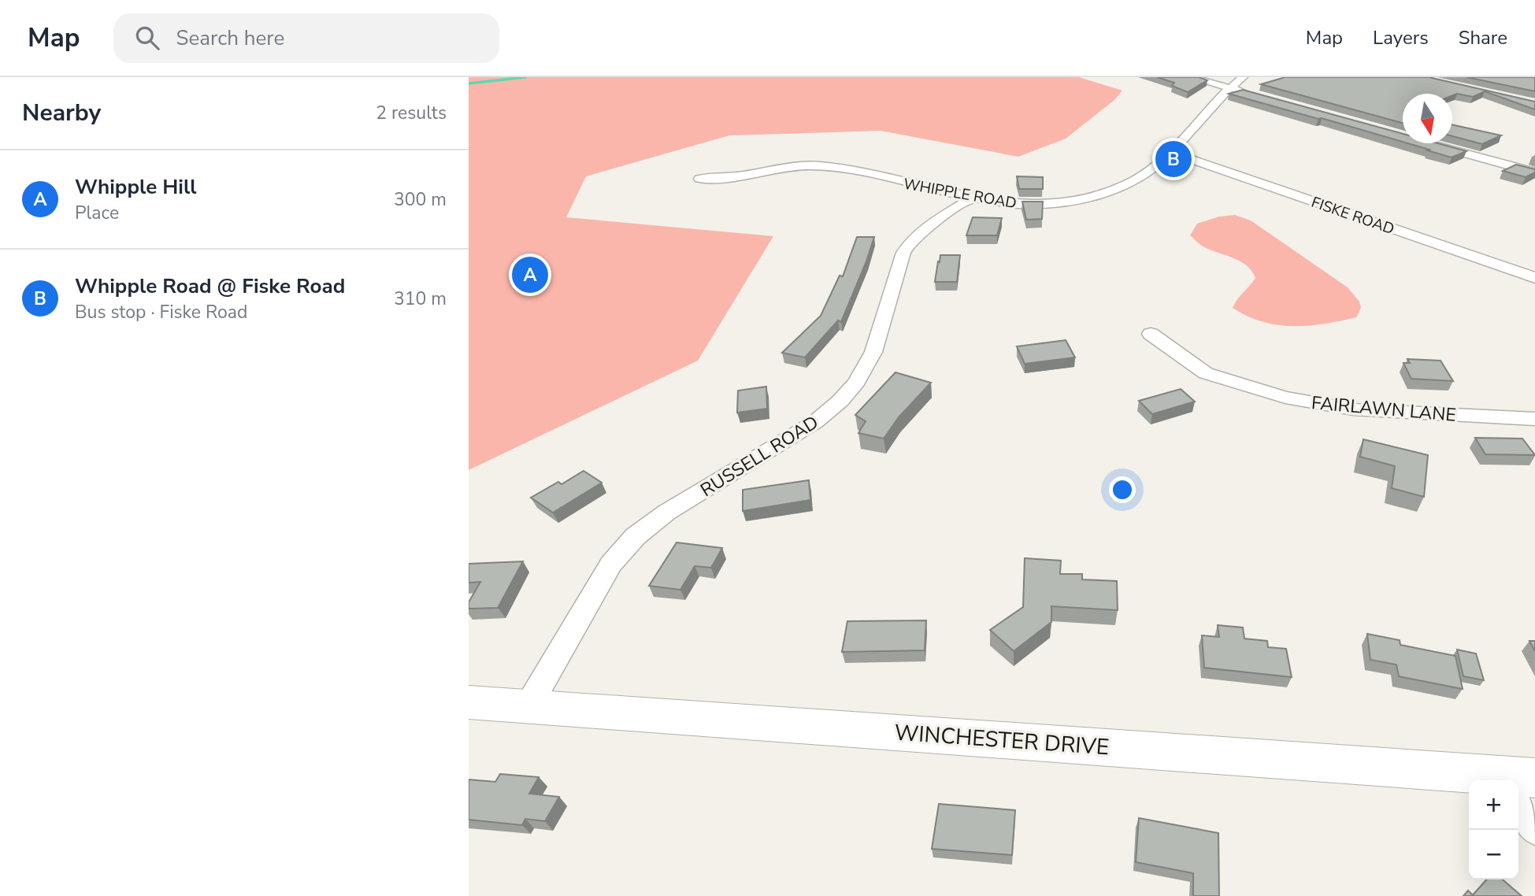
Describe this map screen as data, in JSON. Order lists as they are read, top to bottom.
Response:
{
  "streets": {
    "street": [
      "WHIPPLE ROAD",
      "FISKE ROAD",
      "FAIRLAWN LANE",
      "RUSSELL ROAD",
      "WINCHESTER DRIVE"
    ]
  },
  "crossings": [
    ["WHIPPLE ROAD", "FISKE ROAD"],
    ["WHIPPLE ROAD", "RUSSELL ROAD"],
    ["RUSSELL ROAD", "WINCHESTER DRIVE"]
  ],
  "north": "bottom",
  "page": {
    "header": "Map",
    "search": "Search here",
    "nav": ["Map", "Layers", "Share"],
    "heading": ["Nearby", "2 results"],
    "pins": ["B", "A"],
    "list": [
      {
        "mark": "A",
        "name": "Whipple Hill",
        "note": "Place",
        "value": "300 m"
      },
      {
        "mark": "B",
        "name": "Whipple Road @ Fiske Road",
        "note": "Bus stop · Fiske Road",
        "value": "310 m"
      }
    ],
    "map_buttons": ["+", "−"]
  }
}
